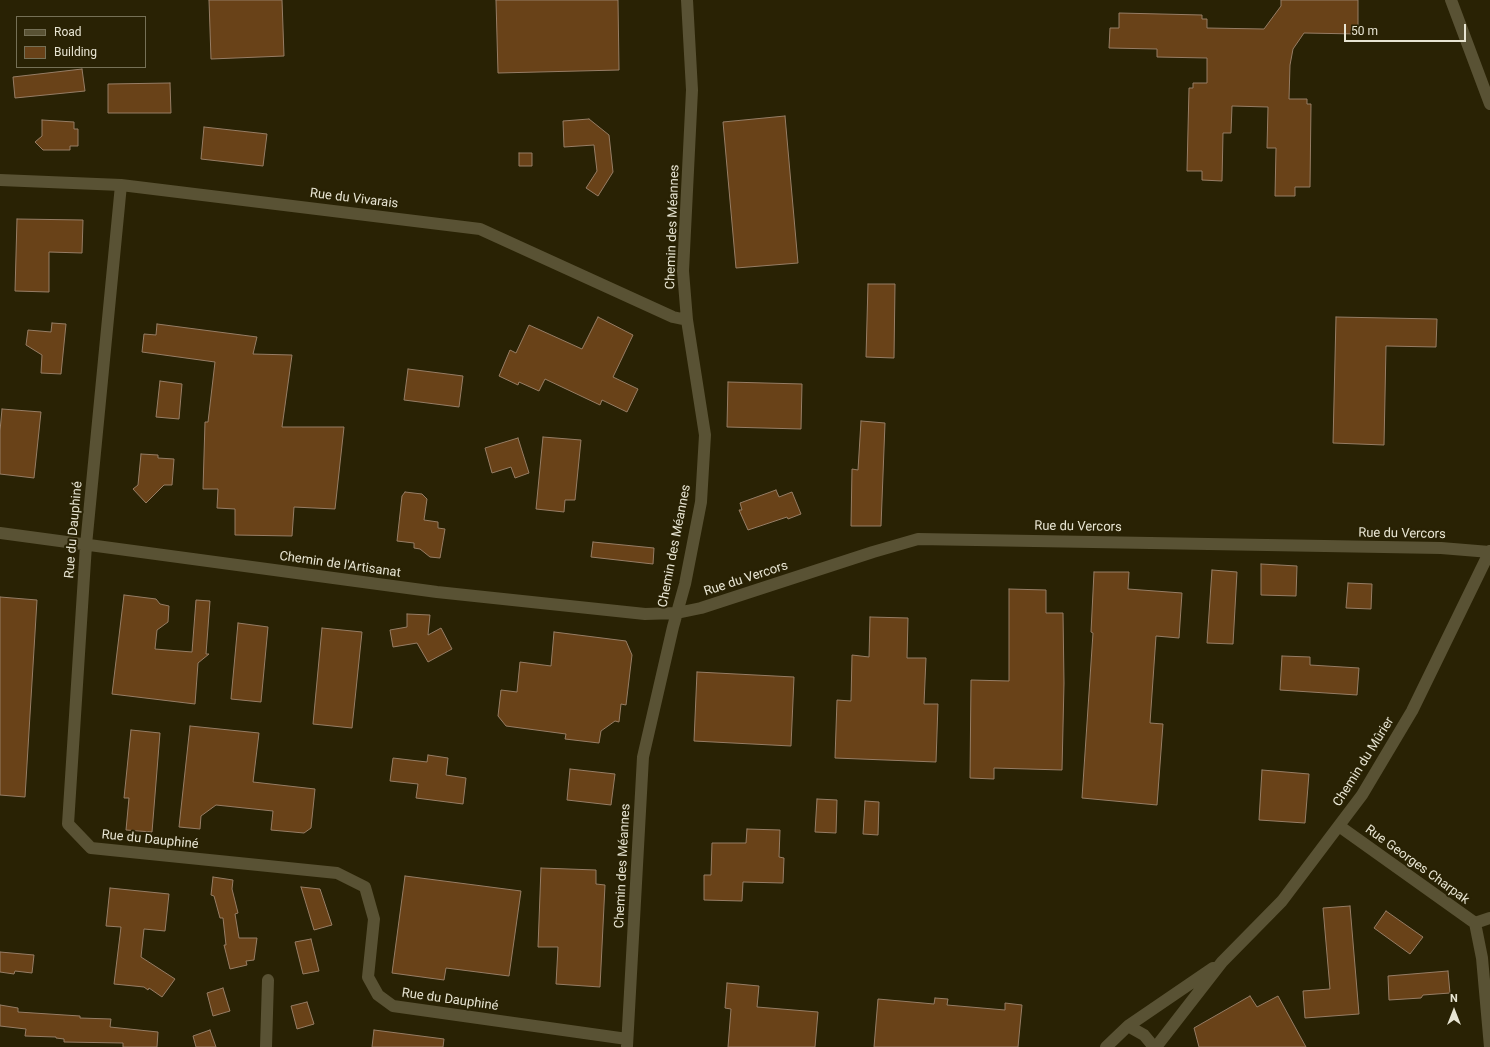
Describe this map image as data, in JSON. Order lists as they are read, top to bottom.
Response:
{
  "streets": {
    "street": [
      "Rue du Vivarais",
      "Chemin des Méannes",
      "Rue du Vercors",
      "Rue du Dauphiné",
      "Chemin de l'Artisanat",
      "Chemin du Mûrier",
      "Rue Georges Charpak"
    ]
  },
  "crossings": [
    ["Rue du Vivarais", "Chemin des Méannes"],
    ["Rue du Vivarais", "Rue du Dauphiné"],
    ["Chemin des Méannes", "Rue du Vercors"],
    ["Chemin des Méannes", "Rue du Dauphiné"],
    ["Chemin des Méannes", "Chemin de l'Artisanat"],
    ["Rue du Vercors", "Chemin de l'Artisanat"],
    ["Rue du Vercors", "Chemin du Mûrier"],
    ["Rue du Dauphiné", "Chemin de l'Artisanat"],
    ["Chemin du Mûrier", "Rue Georges Charpak"]
  ],
  "legend": ["Road", "Building"],
  "scale_bar": "50 m",
  "north": "top"
}
